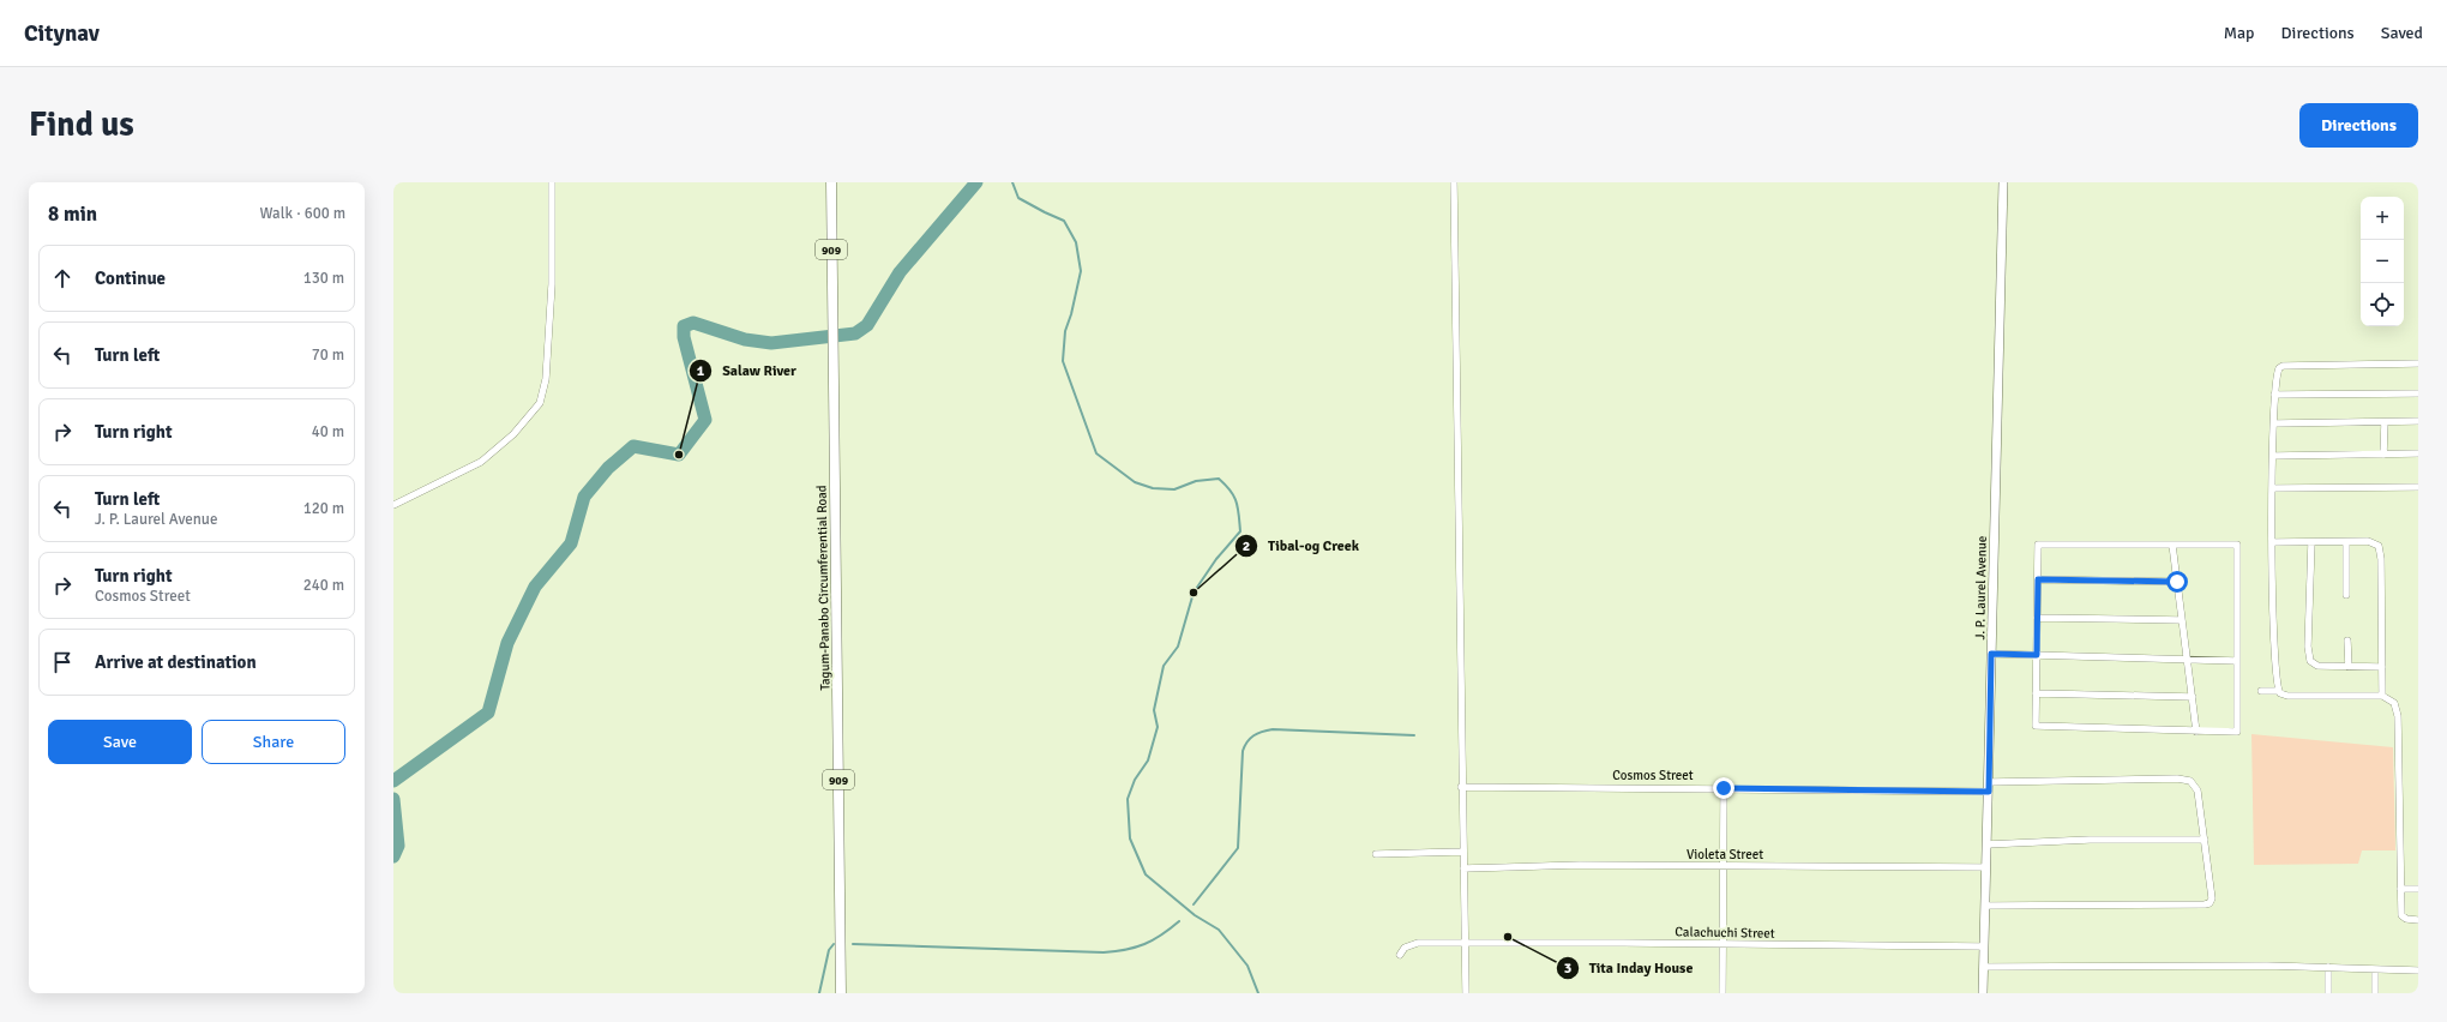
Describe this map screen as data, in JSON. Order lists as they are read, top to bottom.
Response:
{
  "streets": {
    "main road": ["909", "Tagum-Panabo Circumferential Road"],
    "street": [
      "J. P. Laurel Avenue",
      "Cosmos Street",
      "Violeta Street",
      "Calachuchi Street"
    ]
  },
  "crossings": [
    ["J. P. Laurel Avenue", "Cosmos Street"],
    ["J. P. Laurel Avenue", "Violeta Street"],
    ["J. P. Laurel Avenue", "Calachuchi Street"]
  ],
  "places": ["Salaw River", "Tibal-og Creek", "Tita Inday House"],
  "page": {
    "header": "Citynav",
    "nav": ["Map", "Directions", "Saved"],
    "buttons": [
      "Directions",
      ["Save", "Share"]
    ],
    "title": "Find us",
    "heading": ["8 min", "Walk · 600 m"],
    "map_buttons": ["+", "−"],
    "list": [
      ["Continue", "130 m"],
      ["Turn left", "70 m"],
      ["Turn right", "40 m"],
      ["Turn left", "J. P. Laurel Avenue", "120 m"],
      ["Turn right", "Cosmos Street", "240 m"],
      "Arrive at destination"
    ]
  }
}
